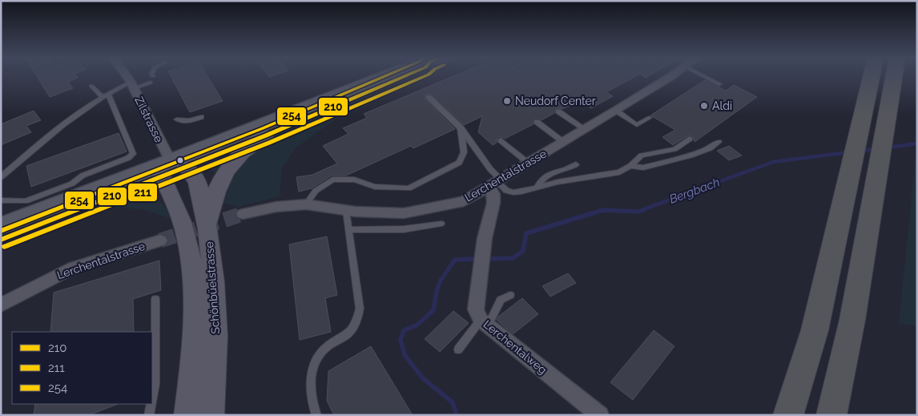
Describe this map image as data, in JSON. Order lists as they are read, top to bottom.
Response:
{
  "streets": {
    "main road": ["Schönbüelstrasse"],
    "street": ["Zilstrasse", "Lerchentalstrasse", "Lerchentalweg"]
  },
  "crossings": [
    ["Zilstrasse", "Schönbüelstrasse"],
    ["Lerchentalstrasse", "Lerchentalweg"]
  ],
  "water": ["Bergbach"],
  "places": ["Neudorf Center", "Aldi"],
  "lines": ["transit line 210", "transit line 211", "transit line 254"],
  "legend": ["210", "211", "254"]
}
